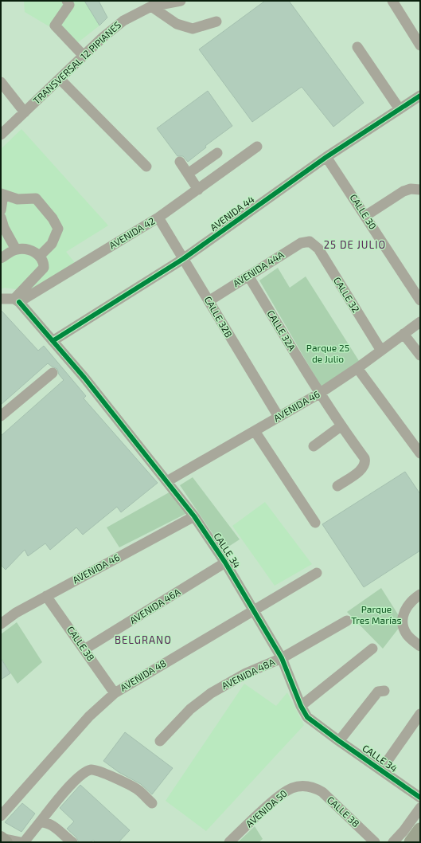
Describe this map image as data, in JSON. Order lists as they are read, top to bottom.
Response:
{
  "streets": {
    "street": [
      "TRANSVERSAL 12 PIPIANES",
      "CALLE 30",
      "AVENIDA 44",
      "AVENIDA 42",
      "AVENIDA 44A",
      "CALLE 32",
      "CALLE 32B",
      "CALLE 32A",
      "AVENIDA 46",
      "CALLE 34",
      "AVENIDA 46A",
      "CALLE 38",
      "AVENIDA 48A",
      "AVENIDA 48",
      "AVENIDA 50"
    ]
  },
  "crossings": [
    ["CALLE 30", "AVENIDA 44"],
    ["AVENIDA 44", "CALLE 32B"],
    ["AVENIDA 44", "CALLE 34"],
    ["AVENIDA 42", "CALLE 32B"],
    ["AVENIDA 42", "CALLE 34"],
    ["AVENIDA 44A", "CALLE 32"],
    ["AVENIDA 44A", "CALLE 32B"],
    ["AVENIDA 44A", "CALLE 32A"],
    ["CALLE 32", "AVENIDA 46"],
    ["CALLE 32B", "AVENIDA 46"],
    ["CALLE 32A", "AVENIDA 46"],
    ["AVENIDA 46", "CALLE 34"],
    ["AVENIDA 46", "CALLE 38"],
    ["CALLE 34", "AVENIDA 46A"],
    ["CALLE 34", "AVENIDA 48A"],
    ["CALLE 34", "AVENIDA 48"],
    ["AVENIDA 46A", "CALLE 38"],
    ["CALLE 38", "AVENIDA 48"],
    ["CALLE 38", "AVENIDA 50"]
  ],
  "districts": ["25 DE JULIO", "BELGRANO"],
  "parks": ["Parque 25 de Julio", "Parque Tres Marías"]
}
